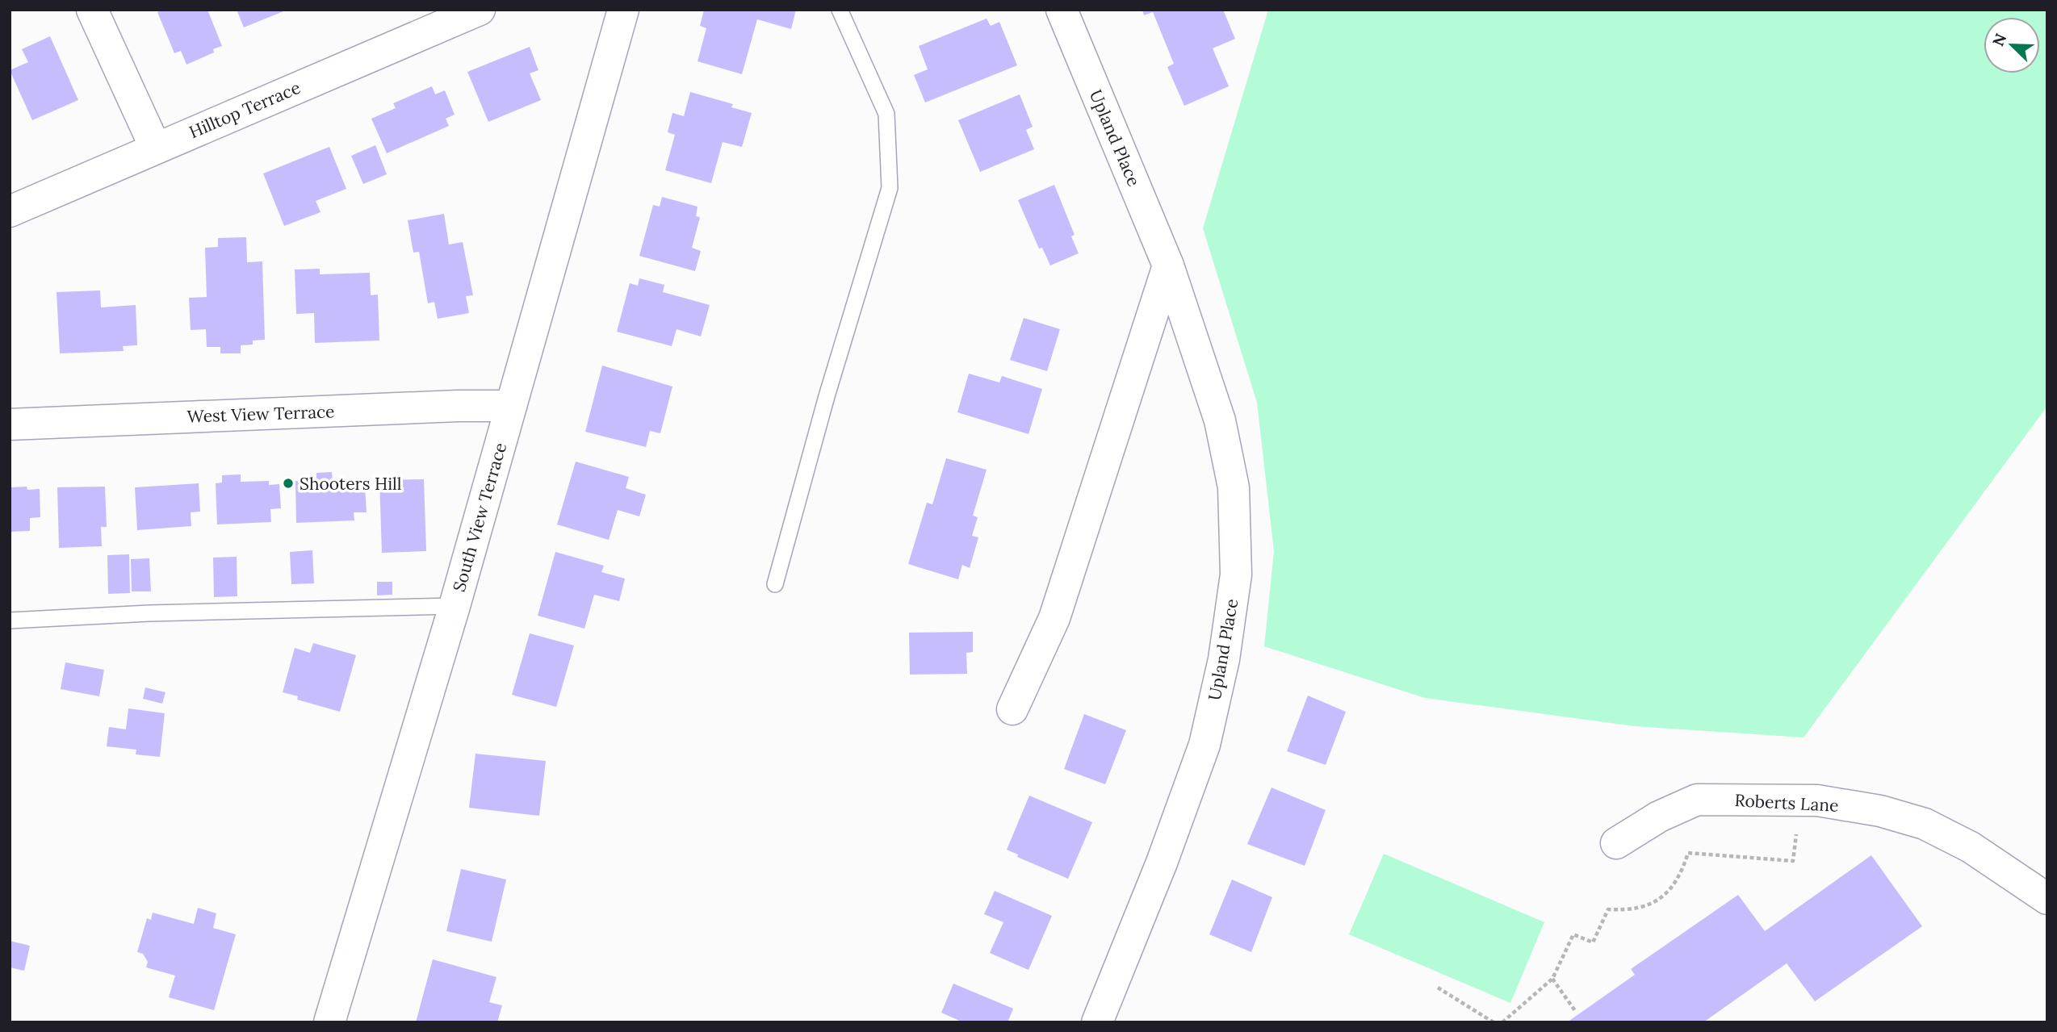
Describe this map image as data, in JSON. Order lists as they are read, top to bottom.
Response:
{
  "streets": {
    "street": [
      "Hilltop Terrace",
      "Upland Place",
      "West View Terrace",
      "South View Terrace",
      "Roberts Lane"
    ]
  },
  "crossings": [
    ["West View Terrace", "South View Terrace"]
  ],
  "places": ["Shooters Hill"],
  "north": "top left"
}
